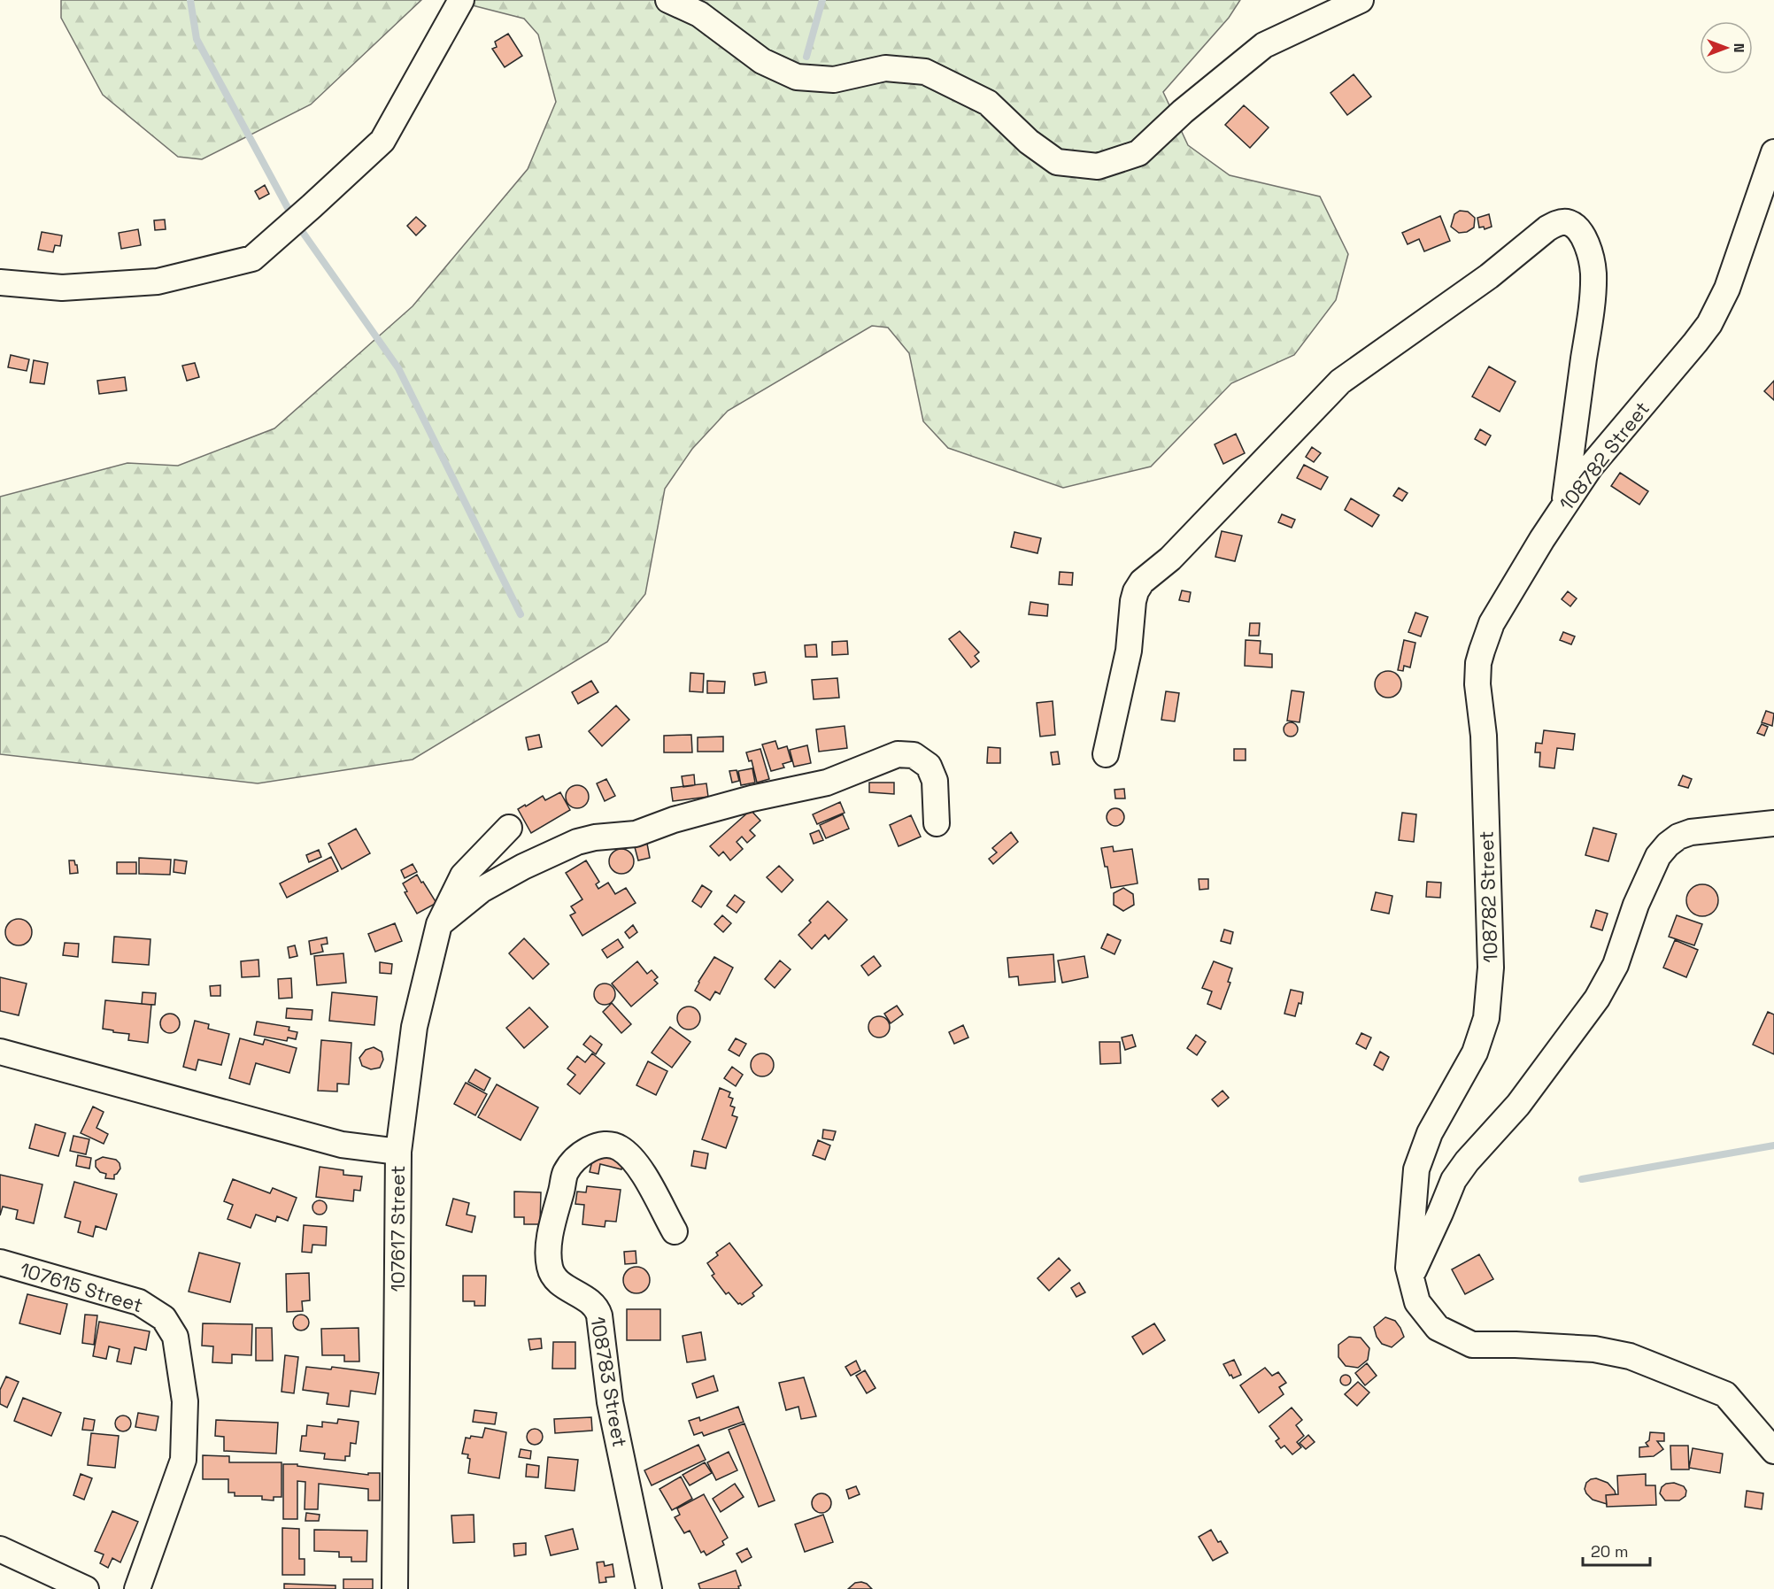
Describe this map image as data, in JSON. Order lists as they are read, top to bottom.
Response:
{
  "streets": {
    "street": [
      "108782 Street",
      "107617 Street",
      "107615 Street",
      "108783 Street"
    ]
  },
  "scale_bar": "20 m",
  "north": "right"
}
